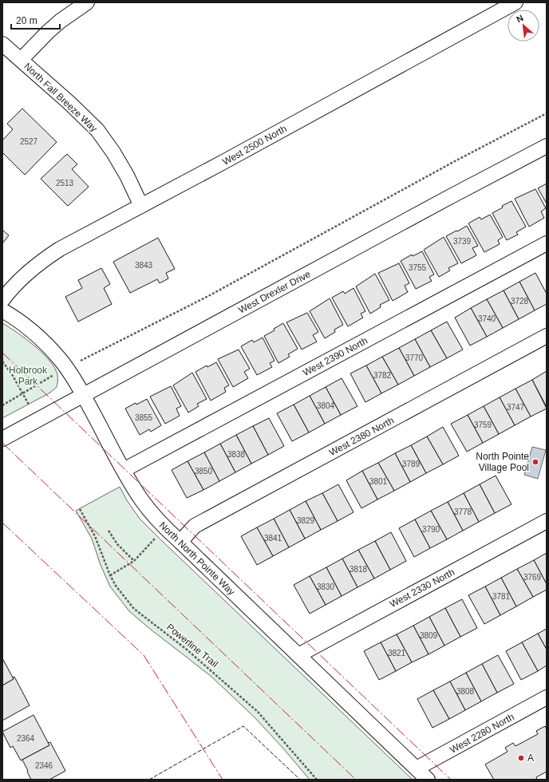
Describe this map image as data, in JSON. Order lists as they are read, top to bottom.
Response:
{
  "streets": {
    "street": [
      "North Fall Breeze Way",
      "West 2500 North",
      "West Drexler Drive",
      "West 2390 North",
      "West 2380 North",
      "North North Pointe Way",
      "West 2330 North",
      "West 2280 North"
    ],
    "path": ["Powerline Trail"]
  },
  "crossings": [
    ["North Fall Breeze Way", "West 2500 North"],
    ["West Drexler Drive", "North North Pointe Way"],
    ["West 2390 North", "North North Pointe Way"],
    ["West 2380 North", "North North Pointe Way"],
    ["North North Pointe Way", "West 2330 North"],
    ["North North Pointe Way", "West 2280 North"]
  ],
  "parks": ["Holbrook Park"],
  "places": ["North Pointe Village Pool", "A"],
  "house_numbers": [
    "2527",
    "2513",
    "3739",
    "3843",
    "3755",
    "3728",
    "3740",
    "3770",
    "3782",
    "3804",
    "3747",
    "3855",
    "3759",
    "3838",
    "3789",
    "3850",
    "3801",
    "3778",
    "3829",
    "3790",
    "3841",
    "3818",
    "3769",
    "3830",
    "3781",
    "3809",
    "3821",
    "3808",
    "2364",
    "2346"
  ],
  "scale_bar": "20 m",
  "north": "top left"
}
